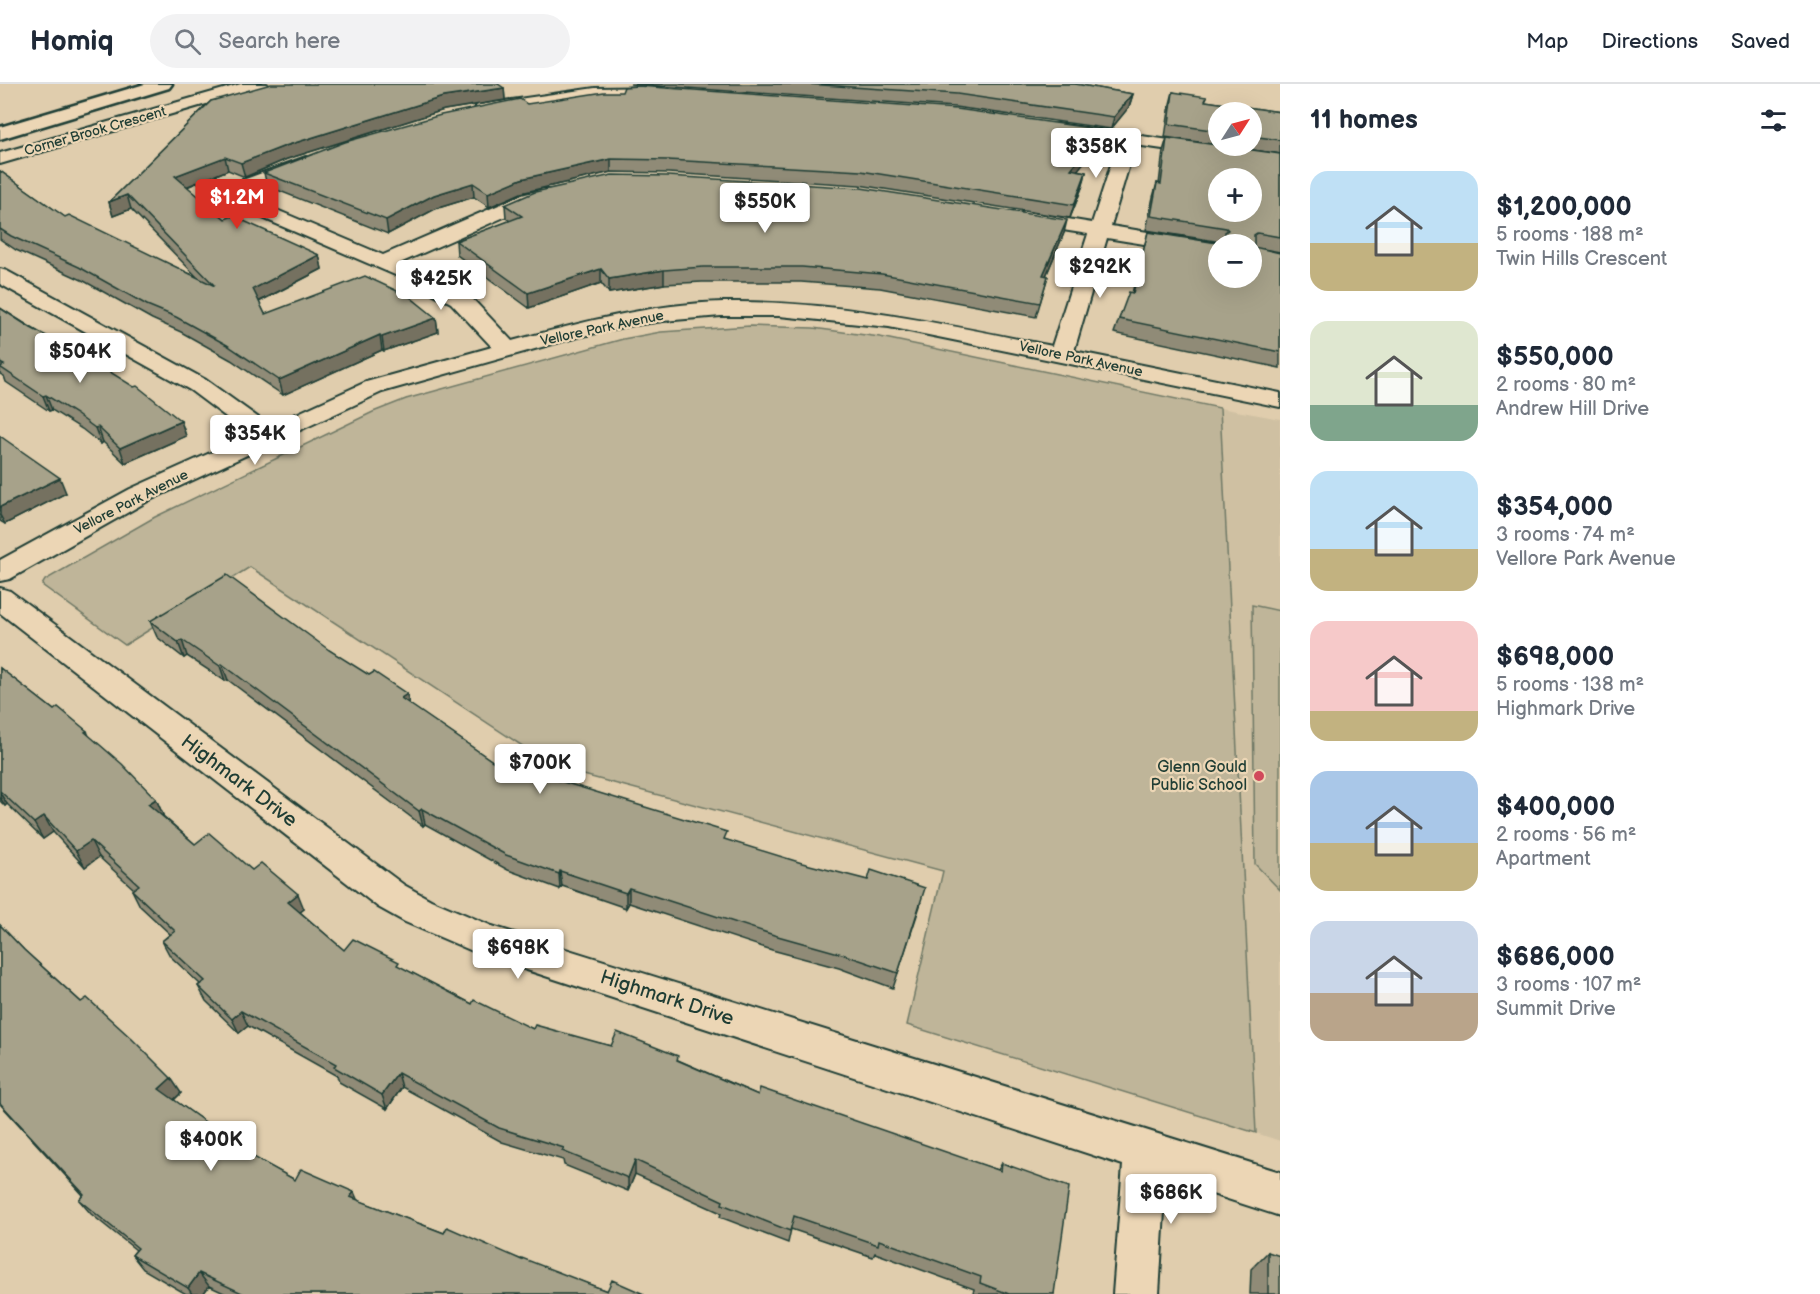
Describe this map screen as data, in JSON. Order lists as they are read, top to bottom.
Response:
{
  "streets": {
    "street": ["Corner Brook Crescent", "Vellore Park Avenue", "Highmark Drive"]
  },
  "places": ["Glenn Gould Public School"],
  "north": "top right",
  "page": {
    "header": "Homiq",
    "search": "Search here",
    "nav": ["Map", "Directions", "Saved"],
    "heading": "11 homes",
    "map_buttons": ["+", "−"],
    "price": [
      "$358K",
      "$1.2M",
      "$550K",
      "$292K",
      "$425K",
      "$504K",
      "$354K",
      "$700K",
      "$698K",
      "$400K",
      "$686K"
    ],
    "list": [
      {
        "name": "$1,200,000",
        "note": "5 rooms · 188 m² · Twin Hills Crescent"
      },
      {
        "name": "$550,000",
        "note": "2 rooms · 80 m² · Andrew Hill Drive"
      },
      {
        "name": "$354,000",
        "note": "3 rooms · 74 m² · Vellore Park Avenue"
      },
      {
        "name": "$698,000",
        "note": "5 rooms · 138 m² · Highmark Drive"
      },
      {
        "name": "$400,000",
        "note": "2 rooms · 56 m² · Apartment"
      },
      {
        "name": "$686,000",
        "note": "3 rooms · 107 m² · Summit Drive"
      }
    ]
  }
}
